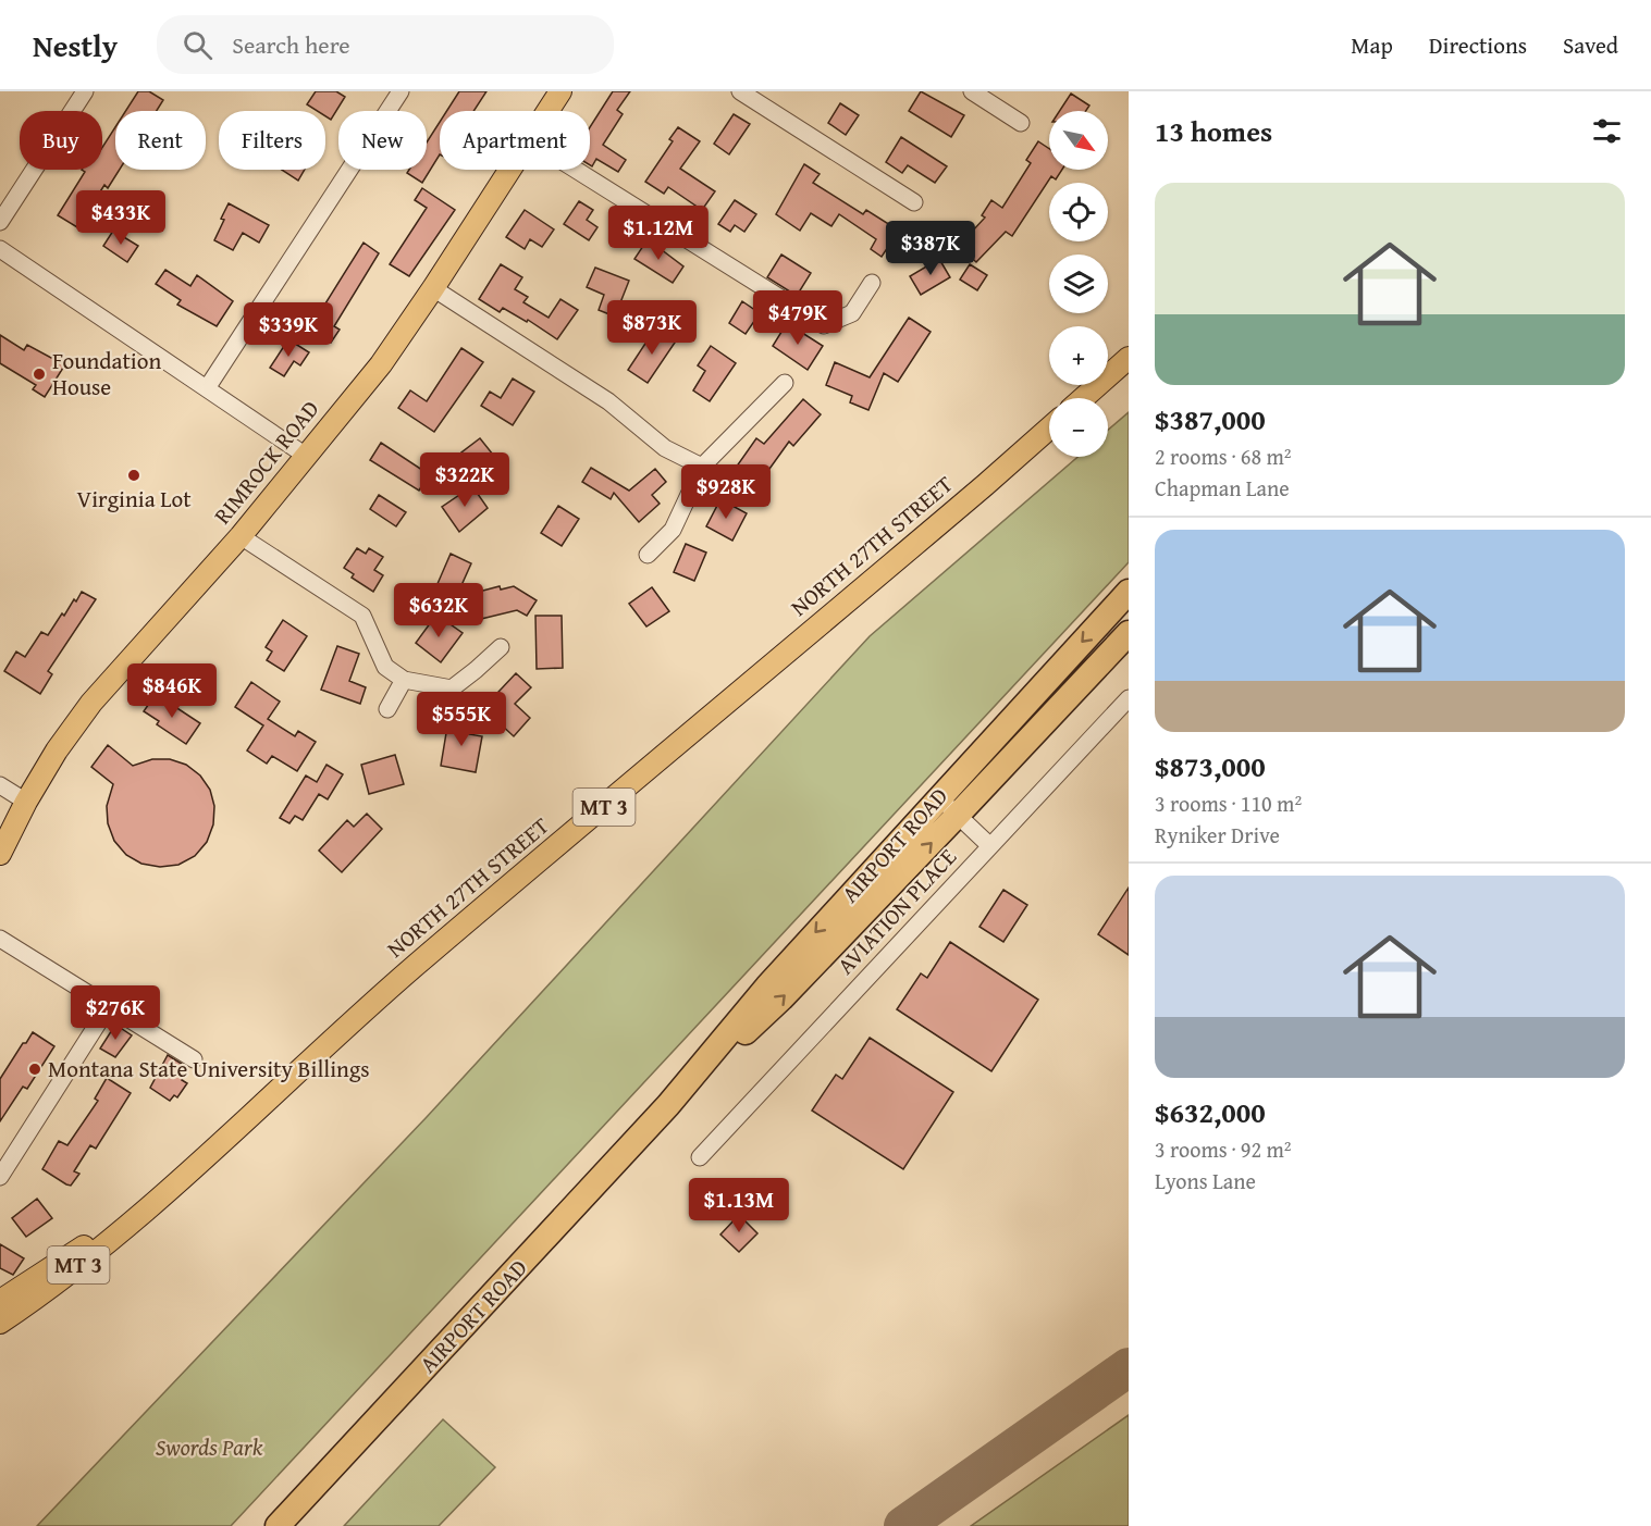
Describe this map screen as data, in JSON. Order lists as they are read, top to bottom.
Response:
{
  "streets": {
    "highway": ["AIRPORT ROAD"],
    "main road": ["RIMROCK ROAD", "NORTH 27TH STREET", "MT 3"],
    "street": ["AVIATION PLACE"]
  },
  "parks": ["Swords Park"],
  "places": ["Foundation House", "Virginia Lot", "Montana State University Billings"],
  "north": "bottom right",
  "page": {
    "header": "Nestly",
    "search": "Search here",
    "nav": ["Map", "Directions", "Saved"],
    "heading": "13 homes",
    "map_buttons": ["+", "−"],
    "chip": [
      "Buy",
      "Rent",
      "Filters",
      "New",
      "Apartment"
    ],
    "list": [
      {
        "name": "$387,000",
        "note": "2 rooms · 68 m² · Chapman Lane"
      },
      {
        "name": "$873,000",
        "note": "3 rooms · 110 m² · Ryniker Drive"
      },
      {
        "name": "$632,000",
        "note": "3 rooms · 92 m² · Lyons Lane"
      }
    ],
    "price": [
      "$433K",
      "$1.12M",
      "$387K",
      "$479K",
      "$873K",
      "$339K",
      "$322K",
      "$928K",
      "$632K",
      "$846K",
      "$555K",
      "$276K",
      "$1.13M"
    ]
  }
}
